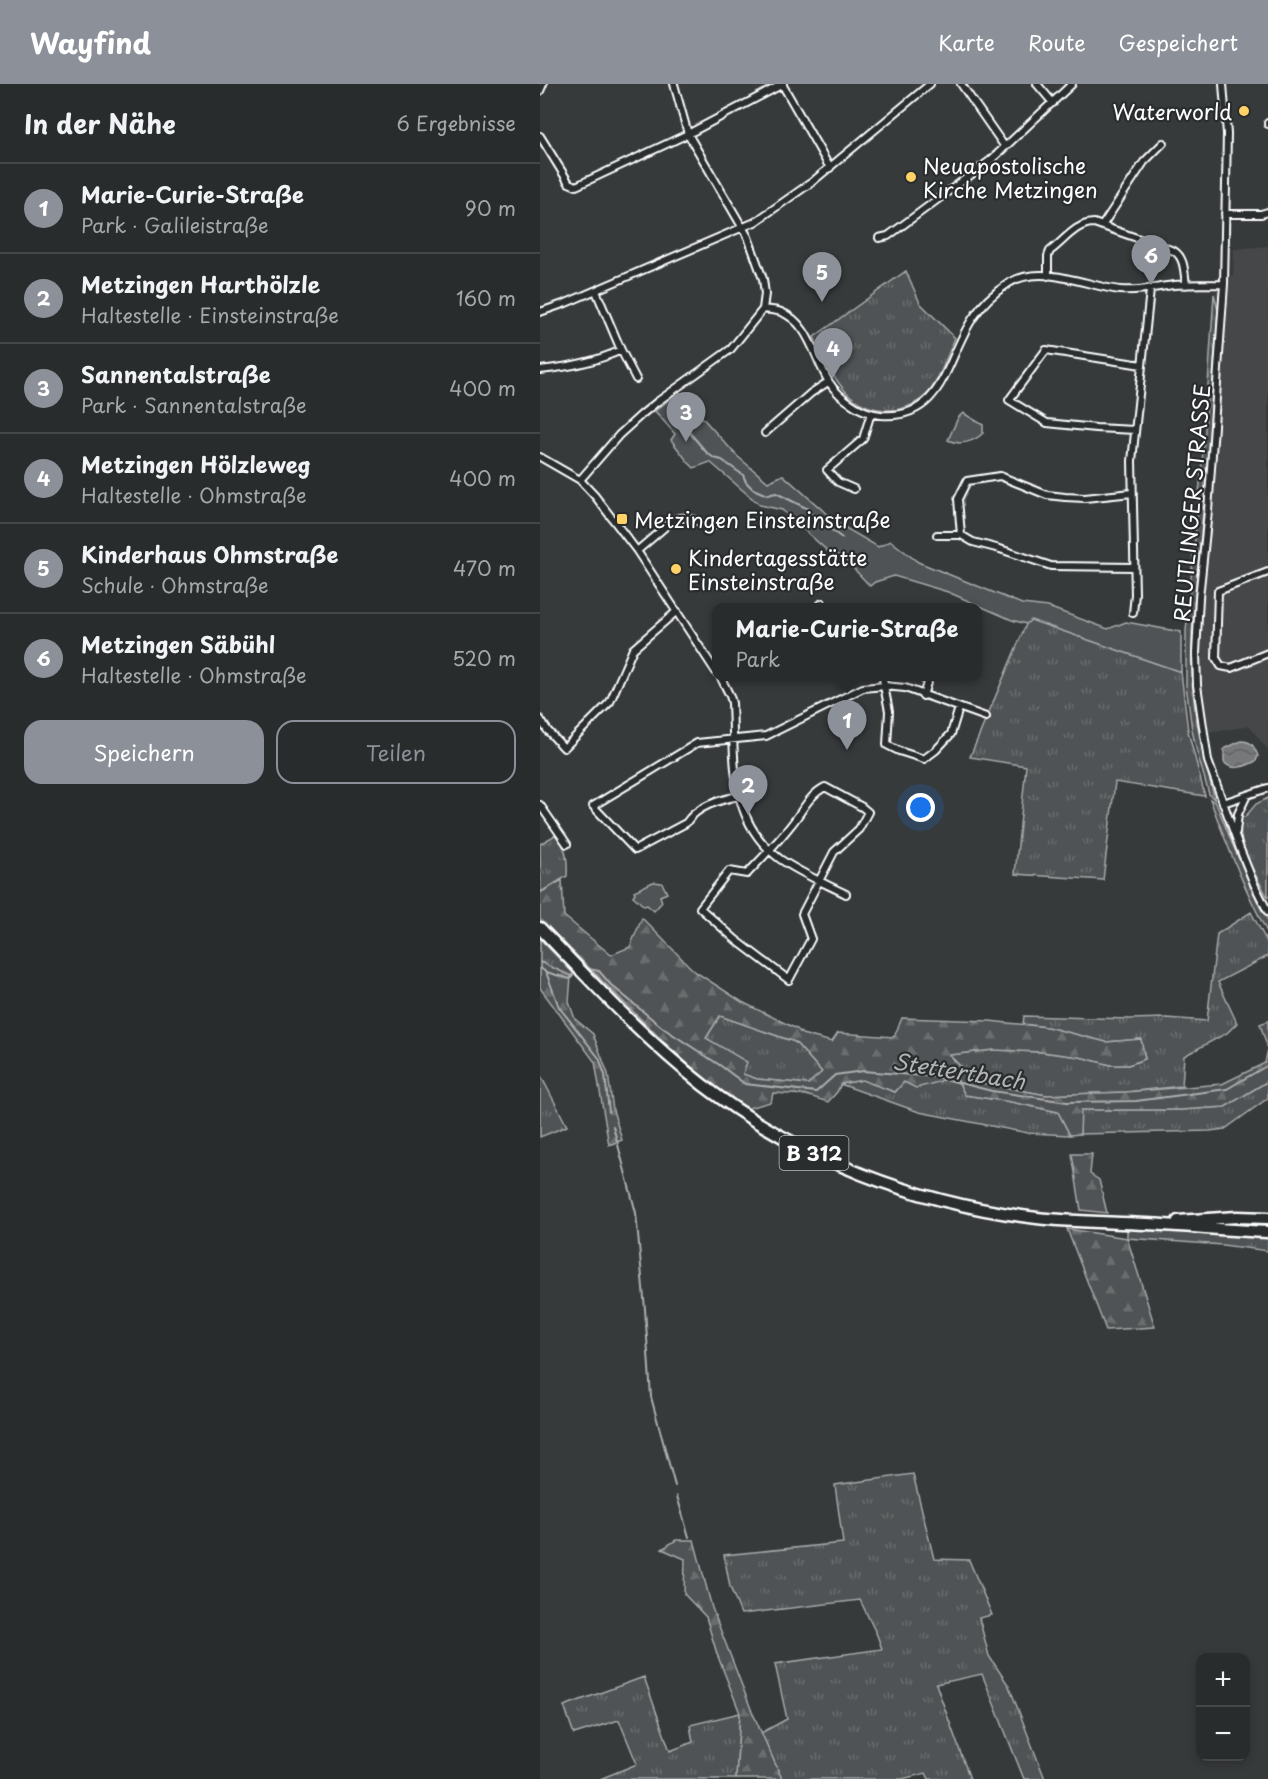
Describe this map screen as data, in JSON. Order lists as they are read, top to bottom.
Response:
{
  "streets": {
    "highway": ["B 312"],
    "street": ["REUTLINGER STRASSE"]
  },
  "water": ["Stettertbach"],
  "places": {
    "other": ["Waterworld", "Neuapostolische Kirche Metzingen", "Kindertagesstätte Einsteinstraße"],
    "transit": ["Metzingen Einsteinstraße"]
  },
  "page": {
    "header": "Wayfind",
    "nav": ["Karte", "Route", "Gespeichert"],
    "heading": ["In der Nähe", "6 Ergebnisse"],
    "list": [
      {
        "mark": "1",
        "name": "Marie-Curie-Straße",
        "note": "Park · Galileistraße",
        "value": "90 m"
      },
      {
        "mark": "2",
        "name": "Metzingen Harthölzle",
        "note": "Haltestelle · Einsteinstraße",
        "value": "160 m"
      },
      {
        "mark": "3",
        "name": "Sannentalstraße",
        "note": "Park · Sannentalstraße",
        "value": "400 m"
      },
      {
        "mark": "4",
        "name": "Metzingen Hölzleweg",
        "note": "Haltestelle · Ohmstraße",
        "value": "400 m"
      },
      {
        "mark": "5",
        "name": "Kinderhaus Ohmstraße",
        "note": "Schule · Ohmstraße",
        "value": "470 m"
      },
      {
        "mark": "6",
        "name": "Metzingen Säbühl",
        "note": "Haltestelle · Ohmstraße",
        "value": "520 m"
      }
    ],
    "pins": [
      "6",
      "5",
      "4",
      "3",
      "1",
      "2"
    ],
    "popup": ["Marie-Curie-Straße", "Park"],
    "buttons": ["Speichern", "Teilen"],
    "map_buttons": ["+", "−"]
  }
}
